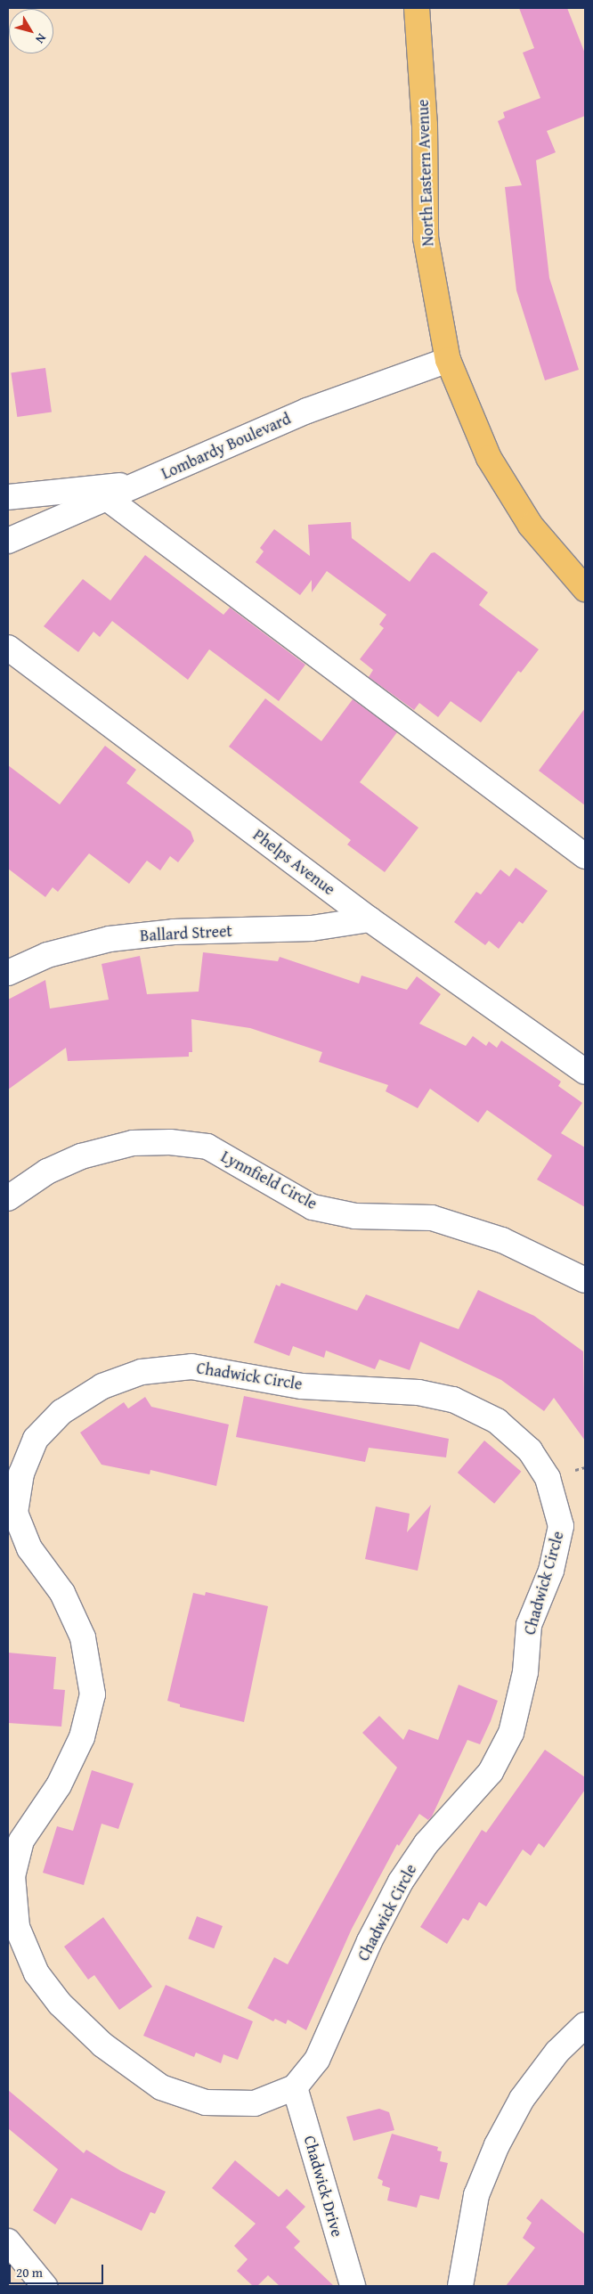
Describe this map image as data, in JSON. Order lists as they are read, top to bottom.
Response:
{
  "streets": {
    "main road": ["North Eastern Avenue"],
    "street": [
      "Lombardy Boulevard",
      "Phelps Avenue",
      "Ballard Street",
      "Lynnfield Circle",
      "Chadwick Circle",
      "Chadwick Drive"
    ]
  },
  "crossings": [
    ["North Eastern Avenue", "Lombardy Boulevard"],
    ["Phelps Avenue", "Ballard Street"],
    ["Chadwick Circle", "Chadwick Drive"]
  ],
  "scale_bar": "20 m",
  "north": "bottom right"
}
